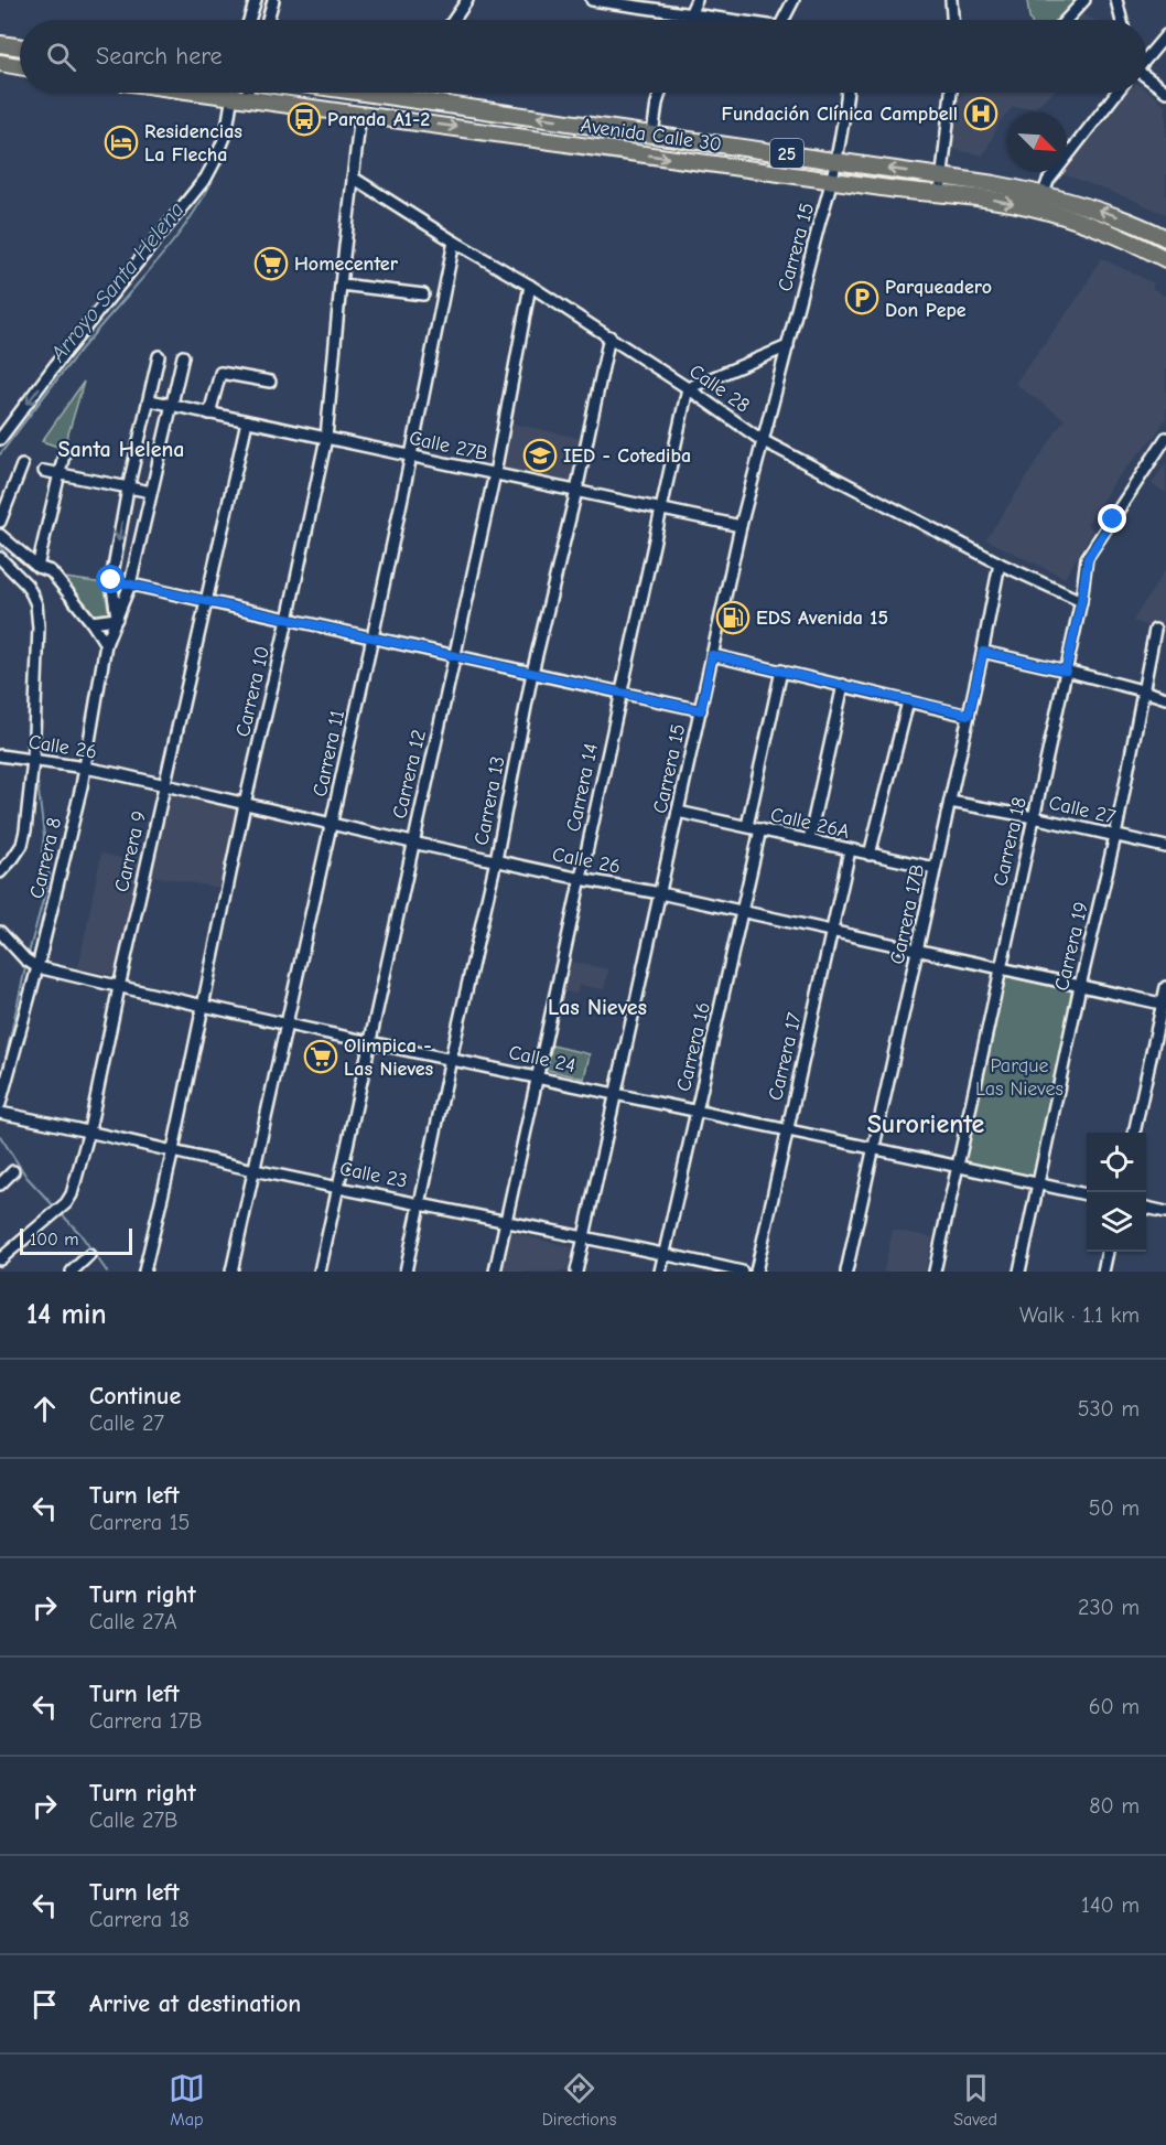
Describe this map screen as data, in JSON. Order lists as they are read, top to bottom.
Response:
{
  "streets": {
    "highway": ["Avenida Calle 30", "25"],
    "street": [
      "Carrera 15",
      "Calle 28",
      "Calle 27B",
      "Carrera 10",
      "Calle 26",
      "Carrera 11",
      "Carrera 12",
      "Carrera 14",
      "Carrera 13",
      "Calle 27",
      "Calle 26A",
      "Carrera 18",
      "Carrera 9",
      "Carrera 8",
      "Carrera 17B",
      "Carrera 19",
      "Carrera 16",
      "Carrera 17",
      "Calle 24",
      "Calle 23"
    ]
  },
  "crossings": [
    ["Avenida Calle 30", "Carrera 15"],
    ["Avenida Calle 30", "Carrera 10"],
    ["Carrera 15", "Calle 28"],
    ["Carrera 15", "Calle 27B"],
    ["Carrera 15", "Calle 26"],
    ["Carrera 15", "Calle 26A"],
    ["Carrera 15", "Calle 24"],
    ["Carrera 15", "Calle 23"],
    ["Calle 28", "Carrera 10"],
    ["Calle 28", "Carrera 11"],
    ["Calle 28", "Carrera 12"],
    ["Calle 28", "Carrera 14"],
    ["Calle 28", "Carrera 13"],
    ["Calle 28", "Carrera 18"],
    ["Calle 28", "Carrera 17B"],
    ["Calle 27B", "Carrera 10"],
    ["Calle 27B", "Carrera 11"],
    ["Calle 27B", "Carrera 12"],
    ["Calle 27B", "Carrera 14"],
    ["Calle 27B", "Carrera 13"],
    ["Calle 27B", "Carrera 9"],
    ["Calle 27B", "Carrera 8"],
    ["Carrera 10", "Calle 26"],
    ["Carrera 10", "Calle 24"],
    ["Carrera 10", "Calle 23"],
    ["Calle 26", "Carrera 11"],
    ["Calle 26", "Carrera 12"],
    ["Calle 26", "Carrera 14"],
    ["Calle 26", "Carrera 13"],
    ["Calle 26", "Carrera 18"],
    ["Calle 26", "Carrera 9"],
    ["Calle 26", "Carrera 8"],
    ["Calle 26", "Carrera 17B"],
    ["Calle 26", "Carrera 19"],
    ["Calle 26", "Carrera 16"],
    ["Calle 26", "Carrera 17"],
    ["Carrera 11", "Calle 24"],
    ["Carrera 11", "Calle 23"],
    ["Carrera 12", "Calle 24"],
    ["Carrera 12", "Calle 23"],
    ["Carrera 14", "Calle 24"],
    ["Carrera 14", "Calle 23"],
    ["Carrera 13", "Calle 24"],
    ["Carrera 13", "Calle 23"],
    ["Calle 27", "Carrera 18"],
    ["Calle 27", "Carrera 17B"],
    ["Calle 27", "Carrera 19"],
    ["Calle 26A", "Carrera 17B"],
    ["Calle 26A", "Carrera 16"],
    ["Calle 26A", "Carrera 17"],
    ["Carrera 18", "Calle 24"],
    ["Carrera 9", "Calle 24"],
    ["Carrera 9", "Calle 23"],
    ["Carrera 8", "Calle 24"],
    ["Carrera 17B", "Calle 24"],
    ["Carrera 19", "Calle 24"],
    ["Carrera 16", "Calle 24"],
    ["Carrera 16", "Calle 23"],
    ["Carrera 17", "Calle 24"]
  ],
  "districts": ["Santa Helena", "Las Nieves", "Suroriente"],
  "water": ["Arroyo Santa Helena"],
  "parks": ["Parque Las Nieves"],
  "places": {
    "hospital": ["Fundación Clínica Campbell"],
    "bus stop": ["Parada A1-2"],
    "hotel": ["Residencias La Flecha"],
    "supermarket": ["Homecenter", "Olimpica - Las Nieves"],
    "parking": ["Parqueadero Don Pepe"],
    "school or university": ["IED - Cotediba"],
    "fuel station": ["EDS Avenida 15"]
  },
  "scale_bar": "100 m",
  "north": "bottom right",
  "page": {
    "search": "Search here",
    "scale": "100 m",
    "heading": ["14 min", "Walk · 1.1 km"],
    "list": [
      ["Continue", "Calle 27", "530 m"],
      ["Turn left", "Carrera 15", "50 m"],
      ["Turn right", "Calle 27A", "230 m"],
      ["Turn left", "Carrera 17B", "60 m"],
      ["Turn right", "Calle 27B", "80 m"],
      ["Turn left", "Carrera 18", "140 m"],
      "Arrive at destination"
    ],
    "nav": ["Map", "Directions", "Saved"]
  }
}
